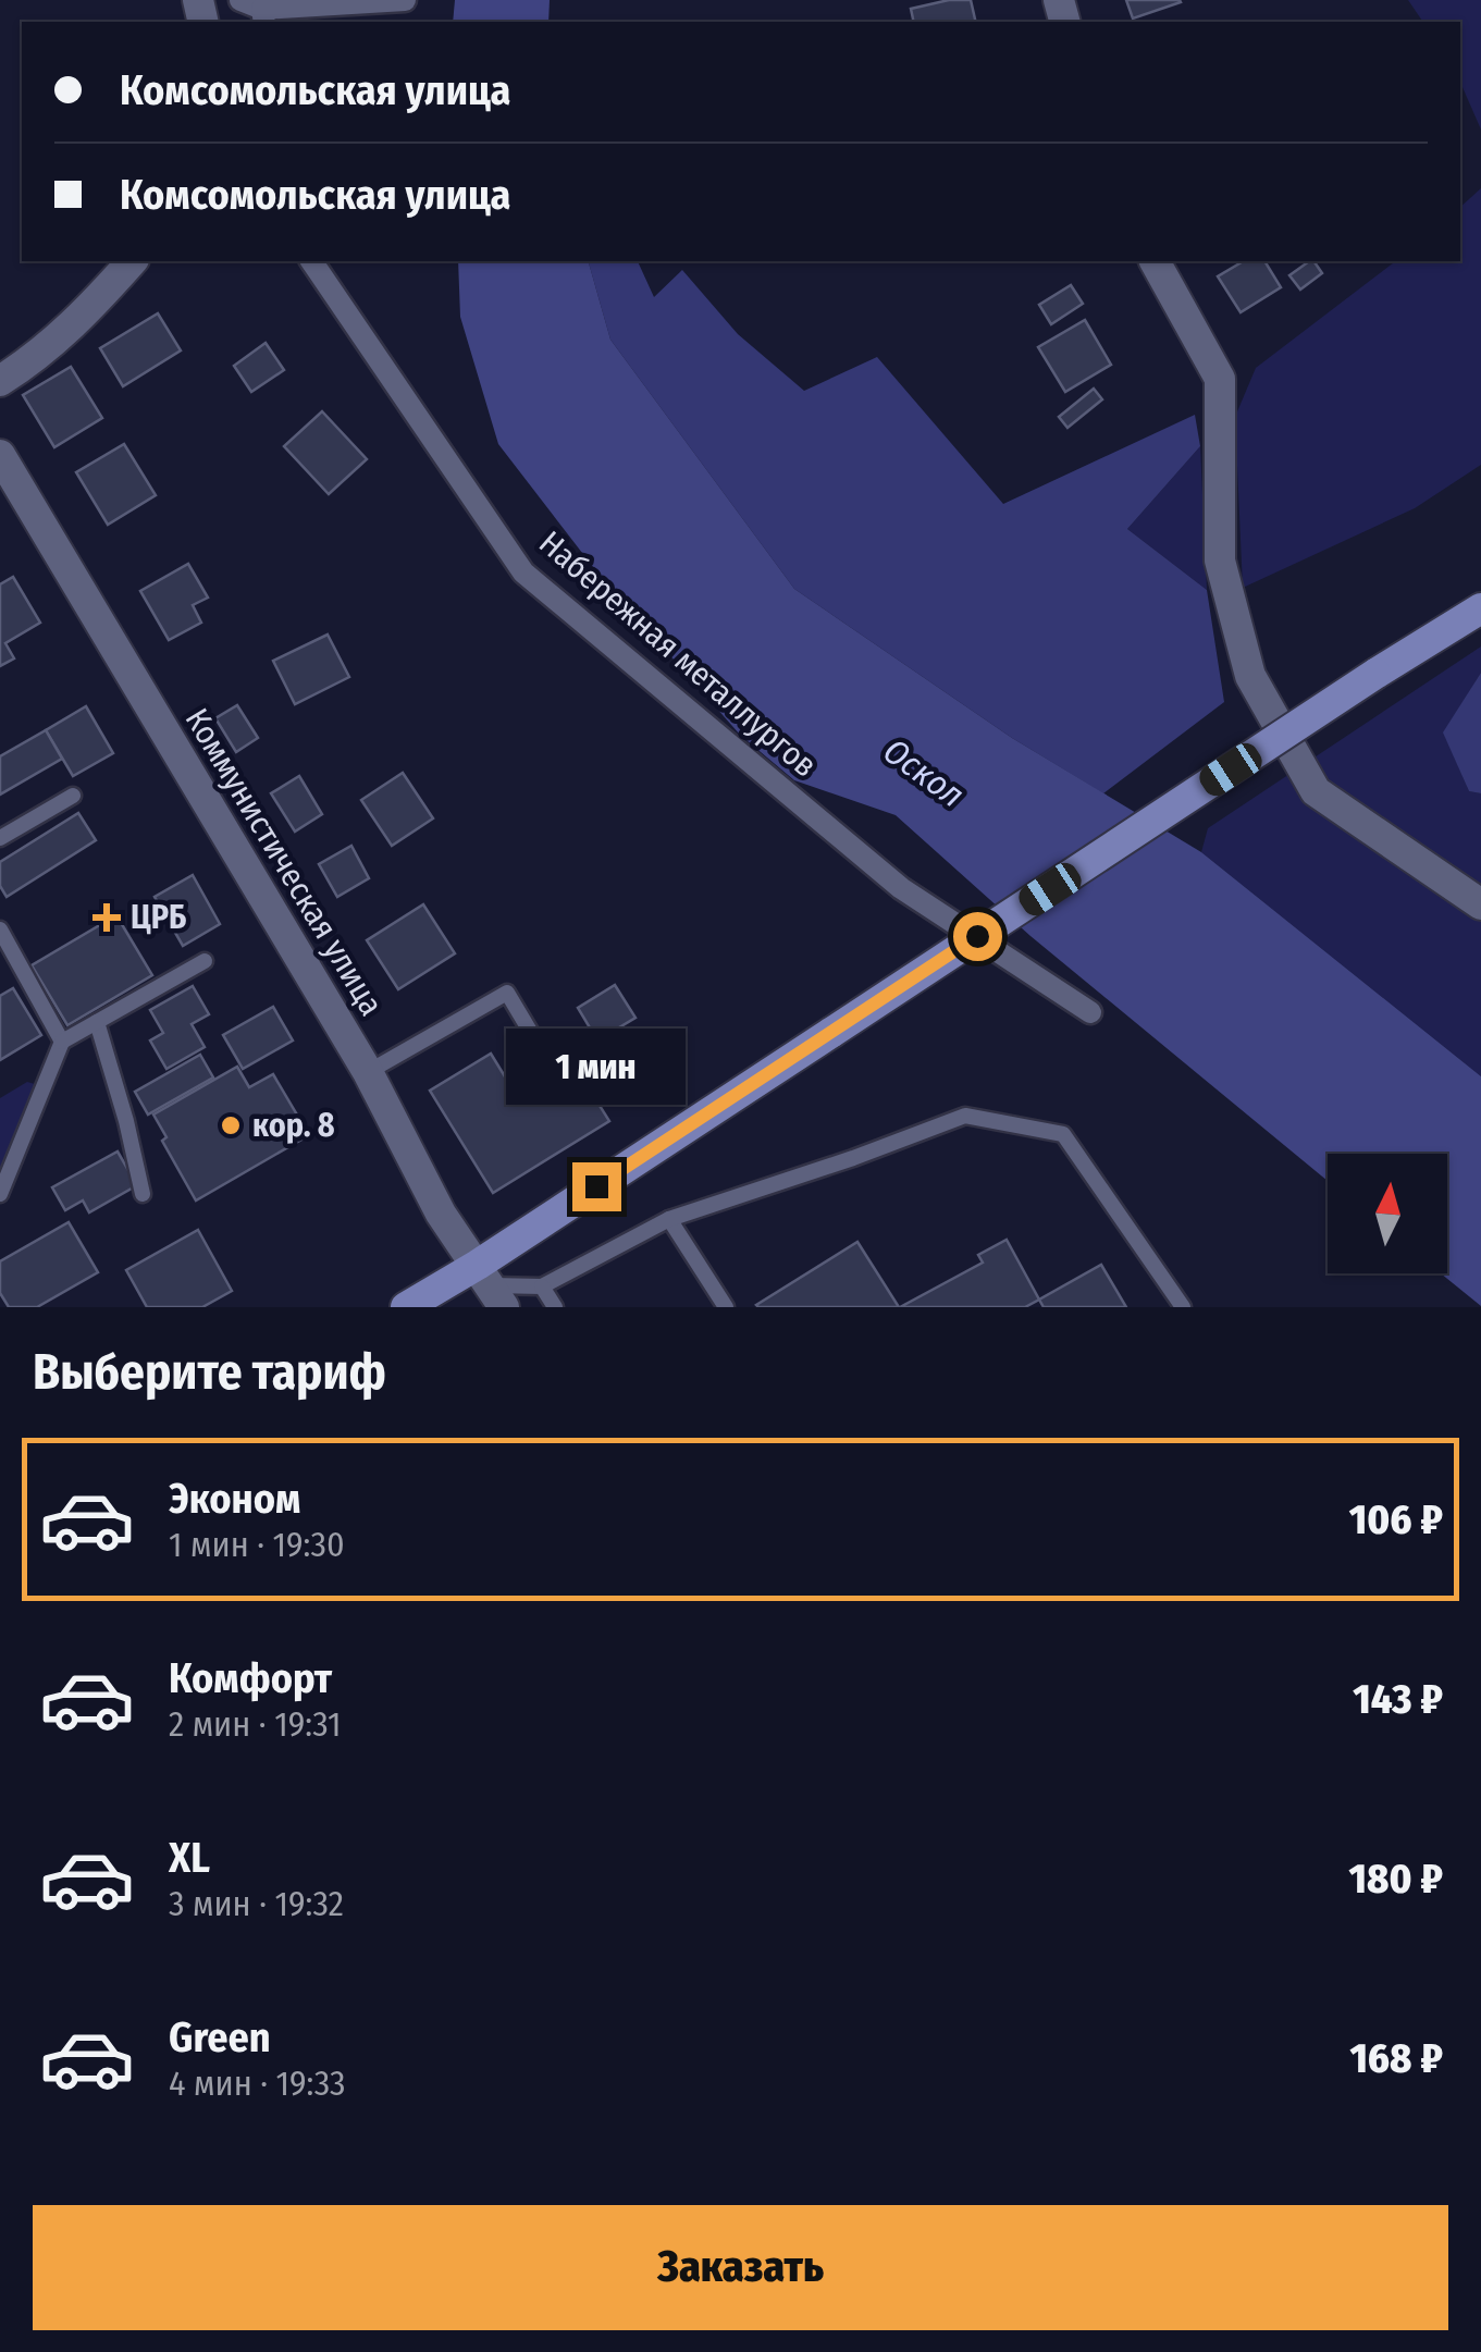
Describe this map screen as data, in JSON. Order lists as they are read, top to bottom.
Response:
{
  "streets": {
    "street": ["Набережная металлургов", "Коммунистическая улица"]
  },
  "water": ["Оскол"],
  "places": {
    "health": ["ЦРБ"],
    "other": ["кор. 8"]
  },
  "north": "top",
  "page": {
    "banner": ["Комсомольская улица", "Комсомольская улица"],
    "bubble": "1 мин",
    "heading": "Выберите тариф",
    "list": [
      {
        "name": "Эконом",
        "note": "1 мин · 19:30",
        "value": "106 ₽"
      },
      {
        "name": "Комфорт",
        "note": "2 мин · 19:31",
        "value": "143 ₽"
      },
      {
        "name": "XL",
        "note": "3 мин · 19:32",
        "value": "180 ₽"
      },
      {
        "name": "Green",
        "note": "4 мин · 19:33",
        "value": "168 ₽"
      }
    ],
    "buttons": "Заказать"
  }
}
